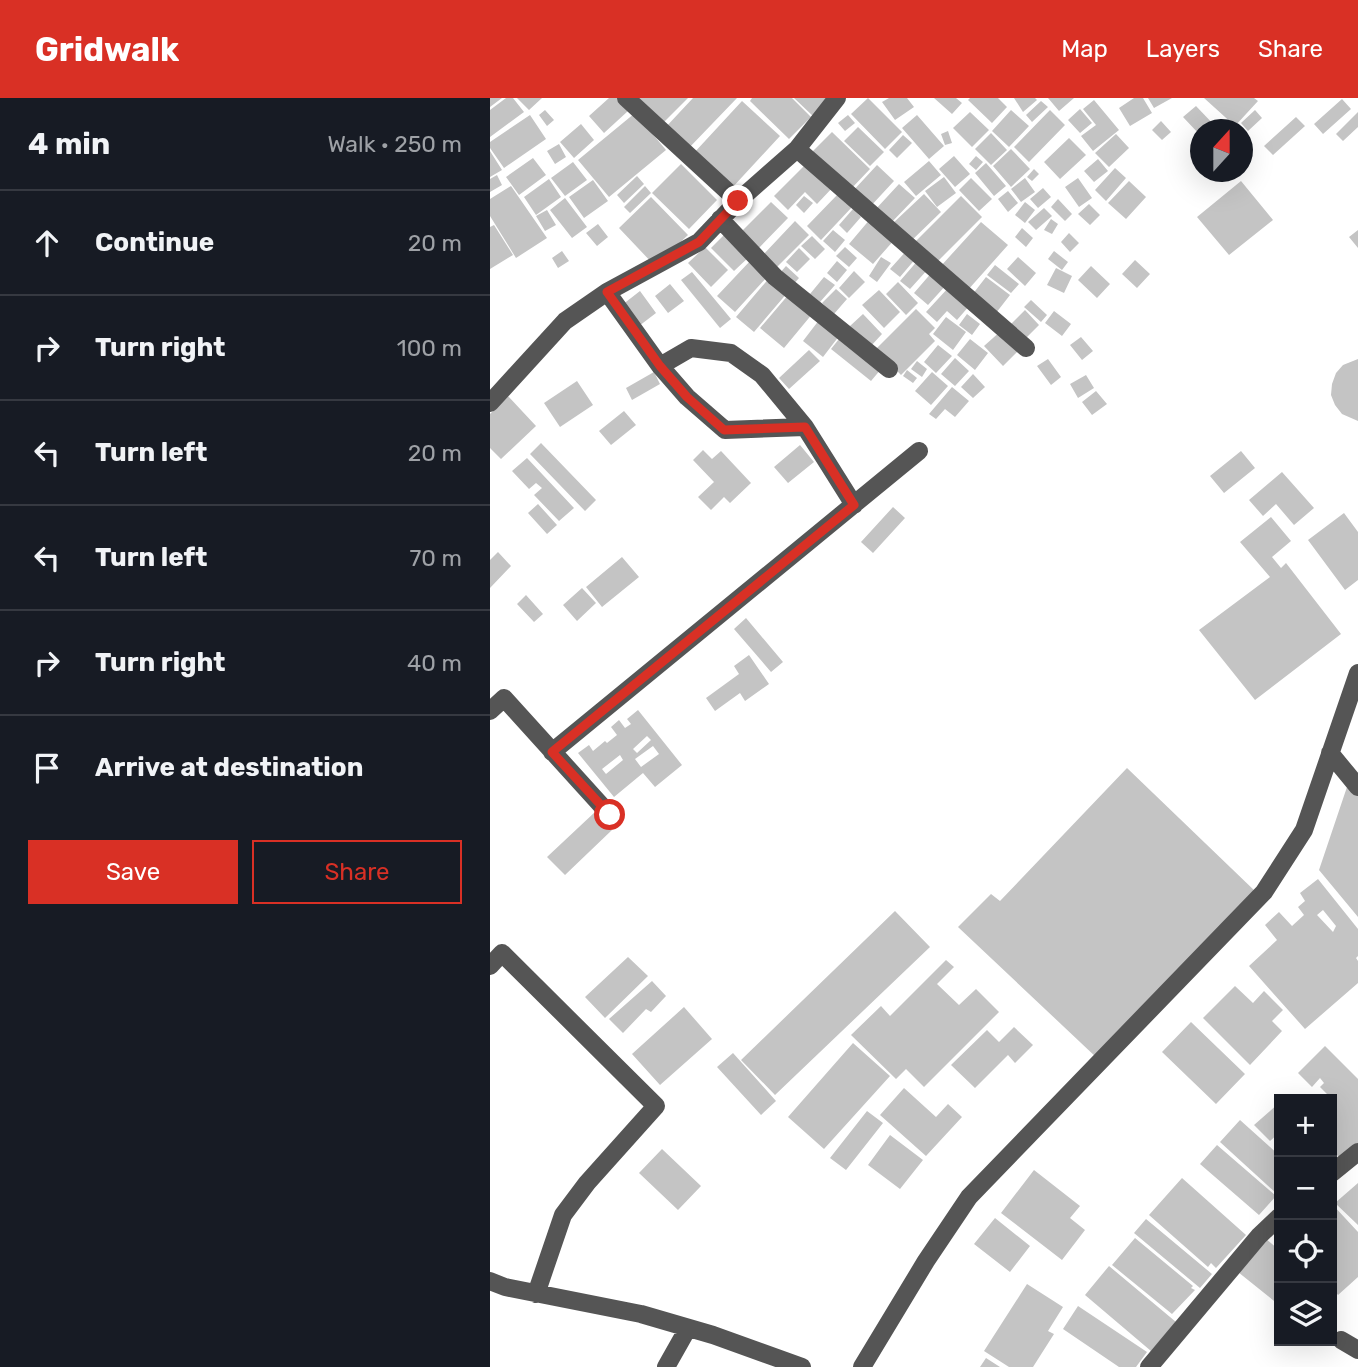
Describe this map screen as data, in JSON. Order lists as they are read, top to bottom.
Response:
{
  "north": "top",
  "page": {
    "header": "Gridwalk",
    "nav": ["Map", "Layers", "Share"],
    "heading": ["4 min", "Walk · 250 m"],
    "list": [
      ["Continue", "20 m"],
      ["Turn right", "100 m"],
      ["Turn left", "20 m"],
      ["Turn left", "70 m"],
      ["Turn right", "40 m"],
      "Arrive at destination"
    ],
    "buttons": ["Save", "Share"],
    "map_buttons": ["+", "−"]
  }
}
